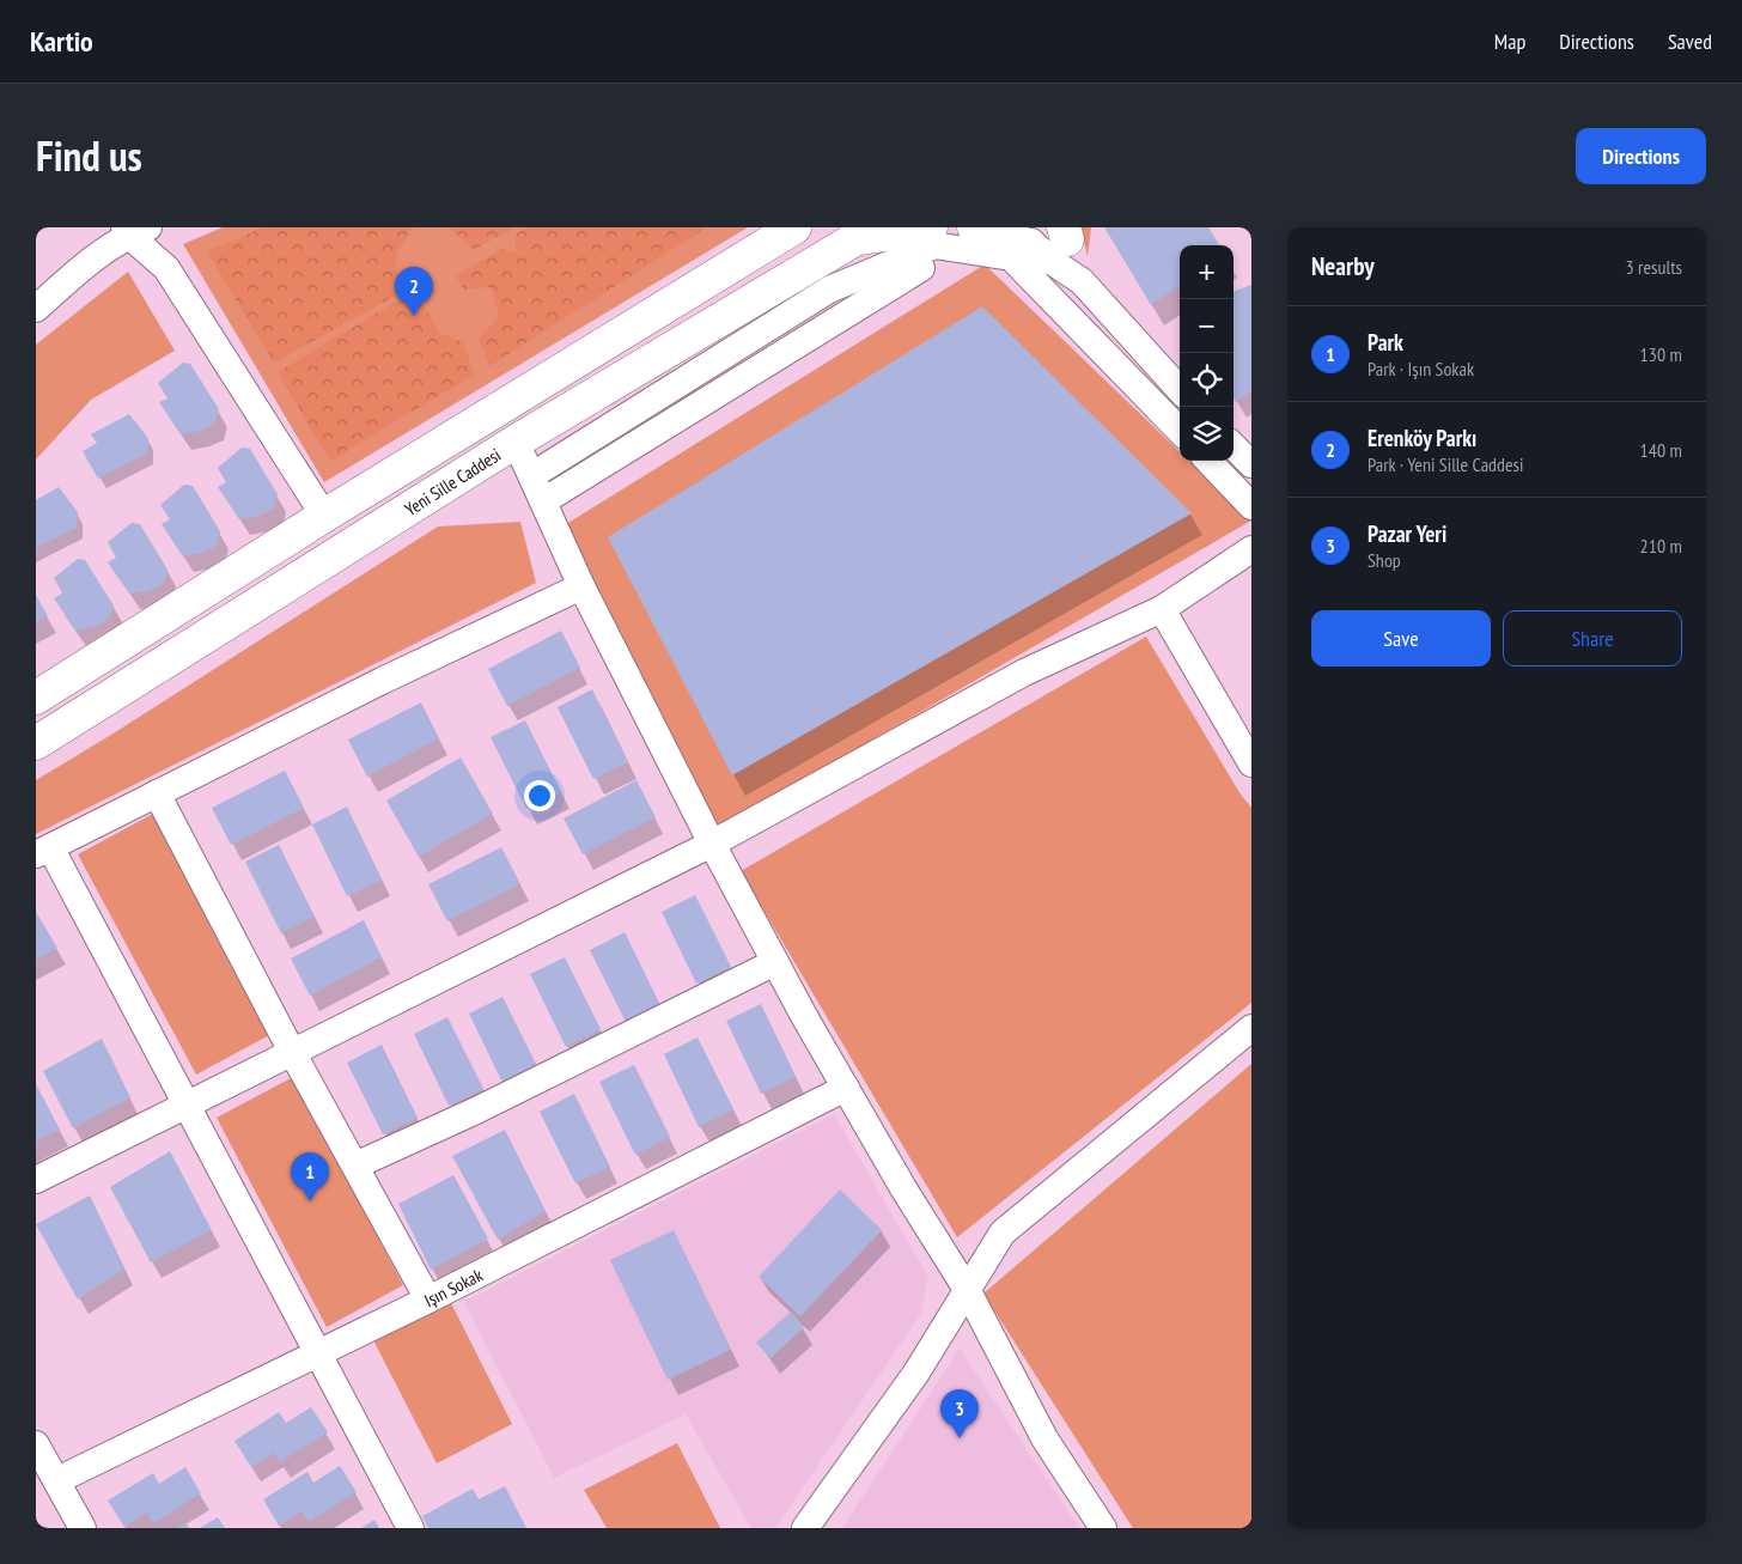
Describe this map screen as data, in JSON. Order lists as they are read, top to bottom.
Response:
{
  "streets": {
    "main road": ["Yeni Sille Caddesi"],
    "street": ["Işın Sokak"]
  },
  "page": {
    "header": "Kartio",
    "nav": ["Map", "Directions", "Saved"],
    "title": "Find us",
    "buttons": [
      "Directions",
      ["Save", "Share"]
    ],
    "heading": ["Nearby", "3 results"],
    "map_buttons": ["+", "−"],
    "pins": ["2", "1", "3"],
    "list": [
      {
        "mark": "1",
        "name": "Park",
        "note": "Park · Işın Sokak",
        "value": "130 m"
      },
      {
        "mark": "2",
        "name": "Erenköy Parkı",
        "note": "Park · Yeni Sille Caddesi",
        "value": "140 m"
      },
      {
        "mark": "3",
        "name": "Pazar Yeri",
        "note": "Shop",
        "value": "210 m"
      }
    ]
  }
}
